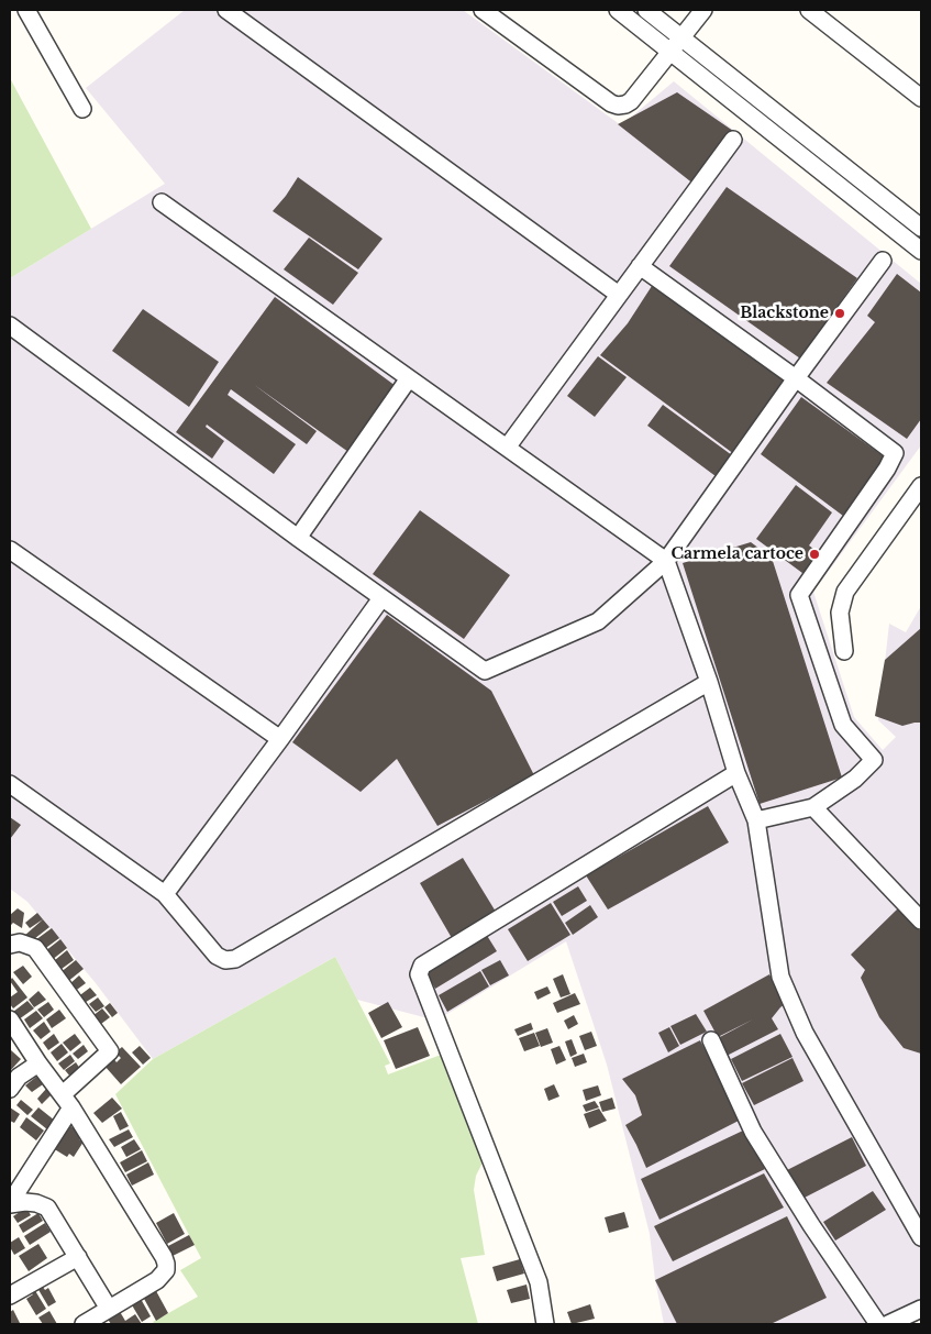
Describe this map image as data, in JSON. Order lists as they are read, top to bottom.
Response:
{
  "places": ["Blackstone", "Carmela cartoce"]
}
